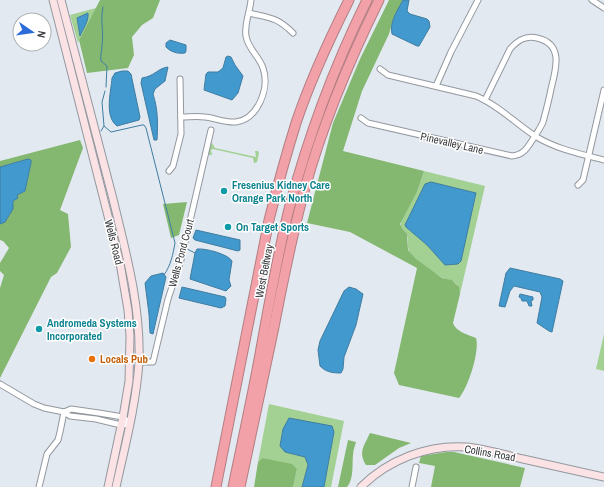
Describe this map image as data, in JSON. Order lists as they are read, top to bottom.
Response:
{
  "streets": {
    "highway": ["West Beltway"],
    "main road": ["Wells Road", "Collins Road"],
    "street": ["Pinevalley Lane", "Wells Pond Court"]
  },
  "crossings": [
    ["Wells Road", "Wells Pond Court"]
  ],
  "places": [
    "Fresenius Kidney Care Orange Park North",
    "On Target Sports",
    "Andromeda Systems Incorporated",
    "Locals Pub"
  ],
  "north": "right"
}
